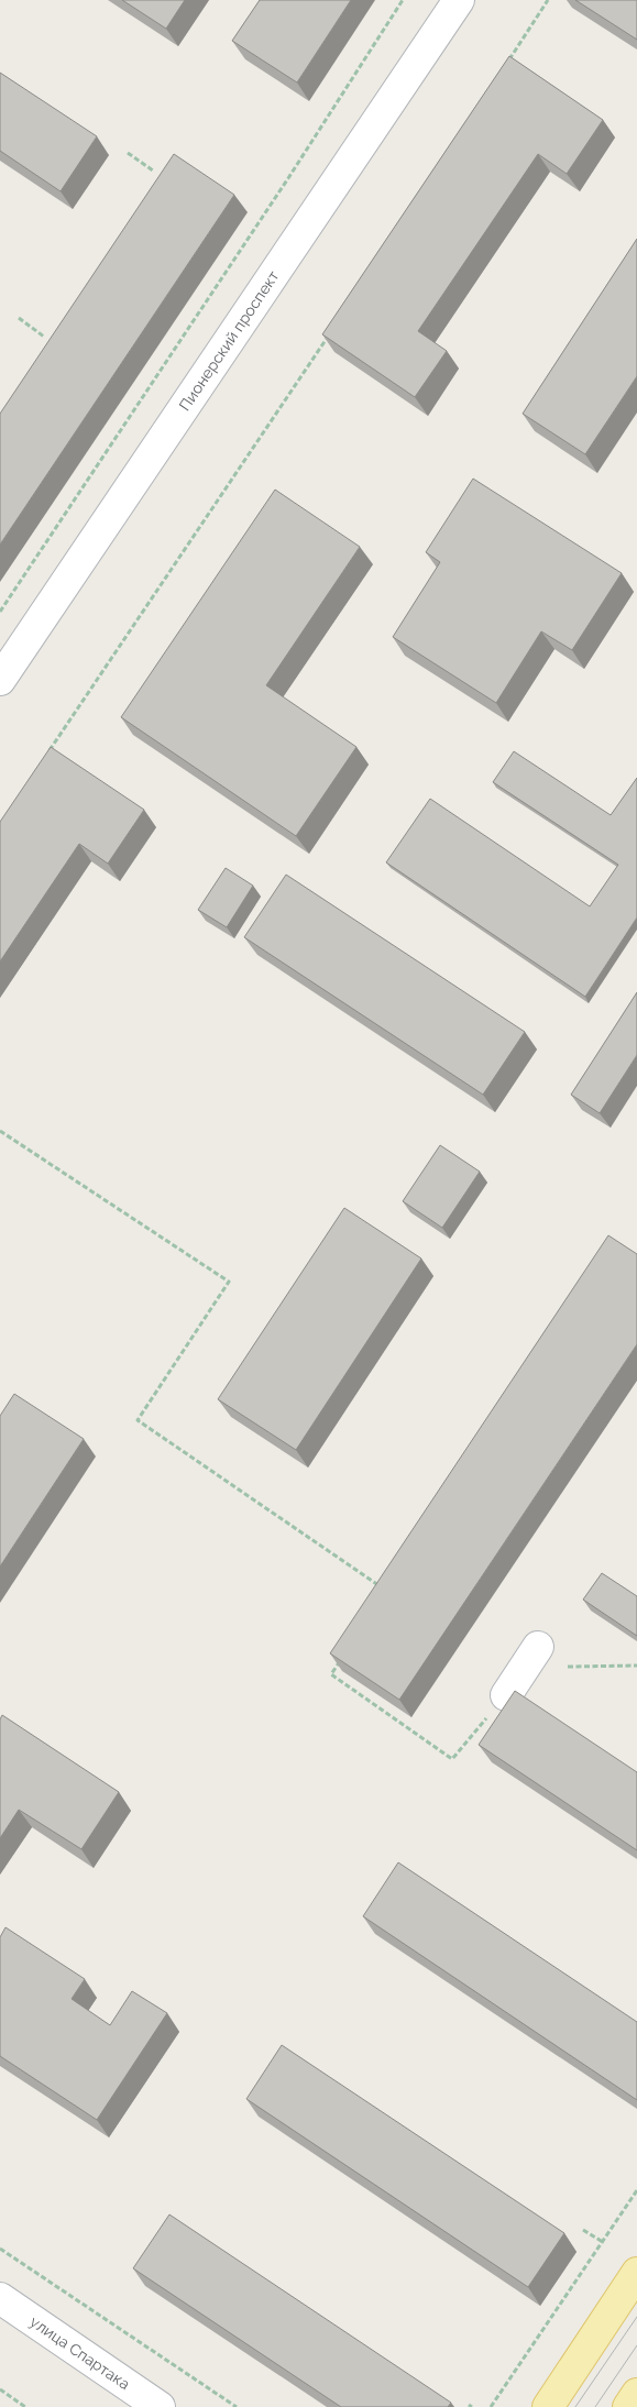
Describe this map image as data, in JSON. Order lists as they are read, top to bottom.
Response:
{
  "streets": {
    "street": ["Пионерский проспект", "улица Спартака"]
  }
}
